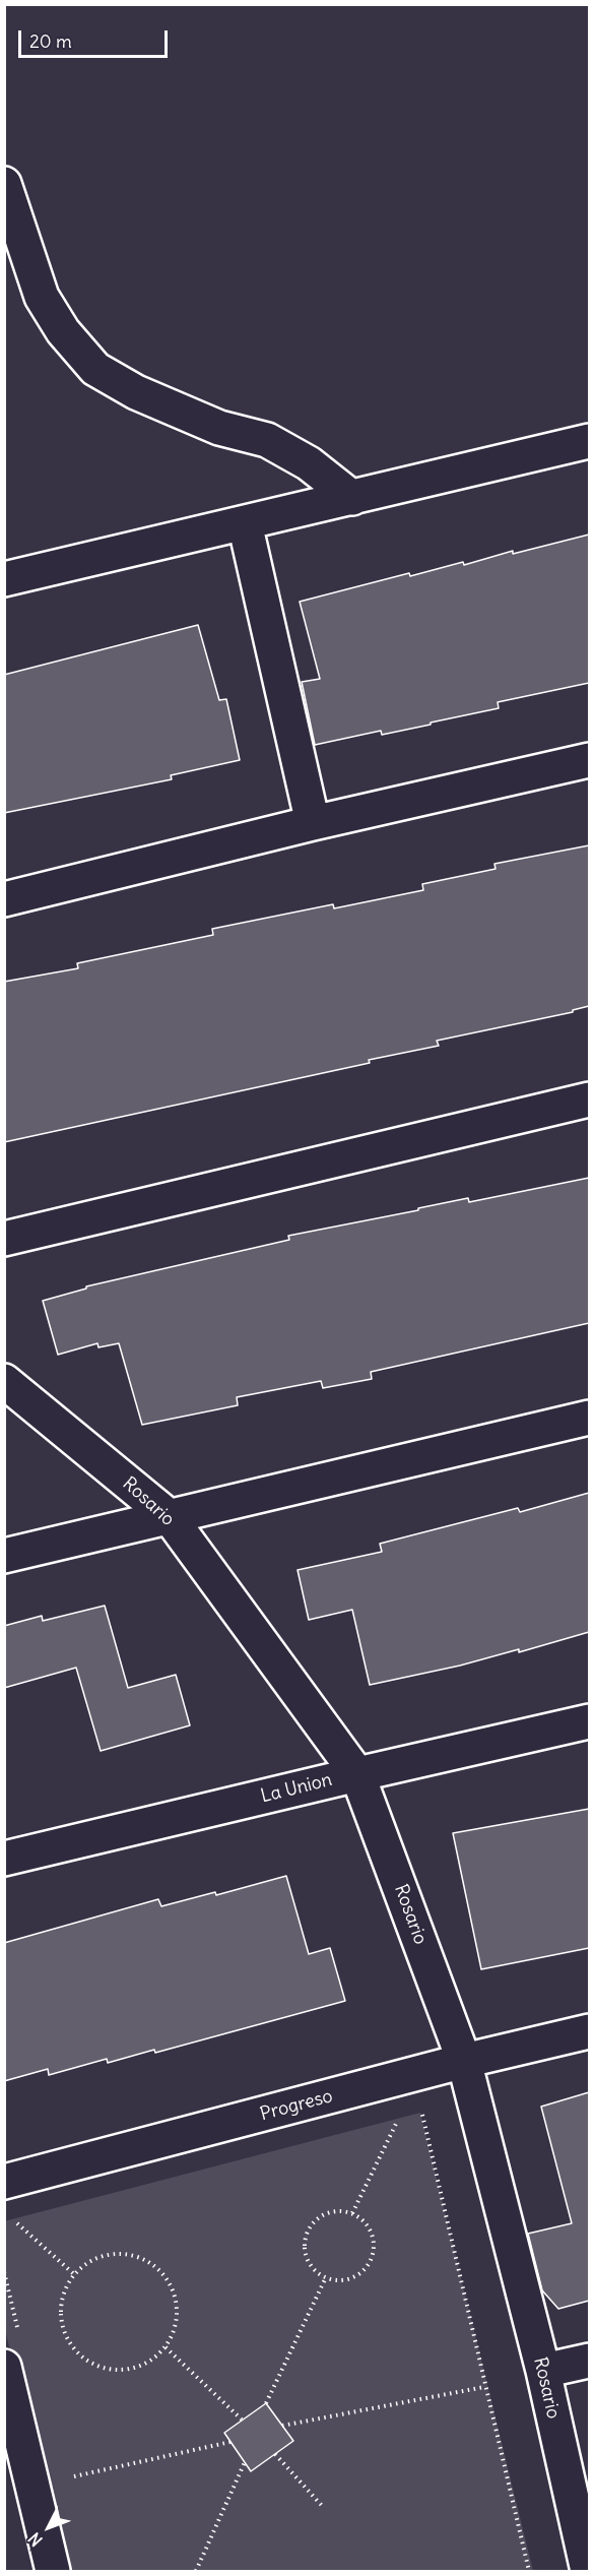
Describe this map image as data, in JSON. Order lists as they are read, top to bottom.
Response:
{
  "streets": {
    "street": ["Rosario", "La Union", "Progreso"]
  },
  "crossings": [
    ["Rosario", "La Union"],
    ["Rosario", "Progreso"]
  ],
  "scale_bar": "20 m",
  "north": "bottom left"
}
